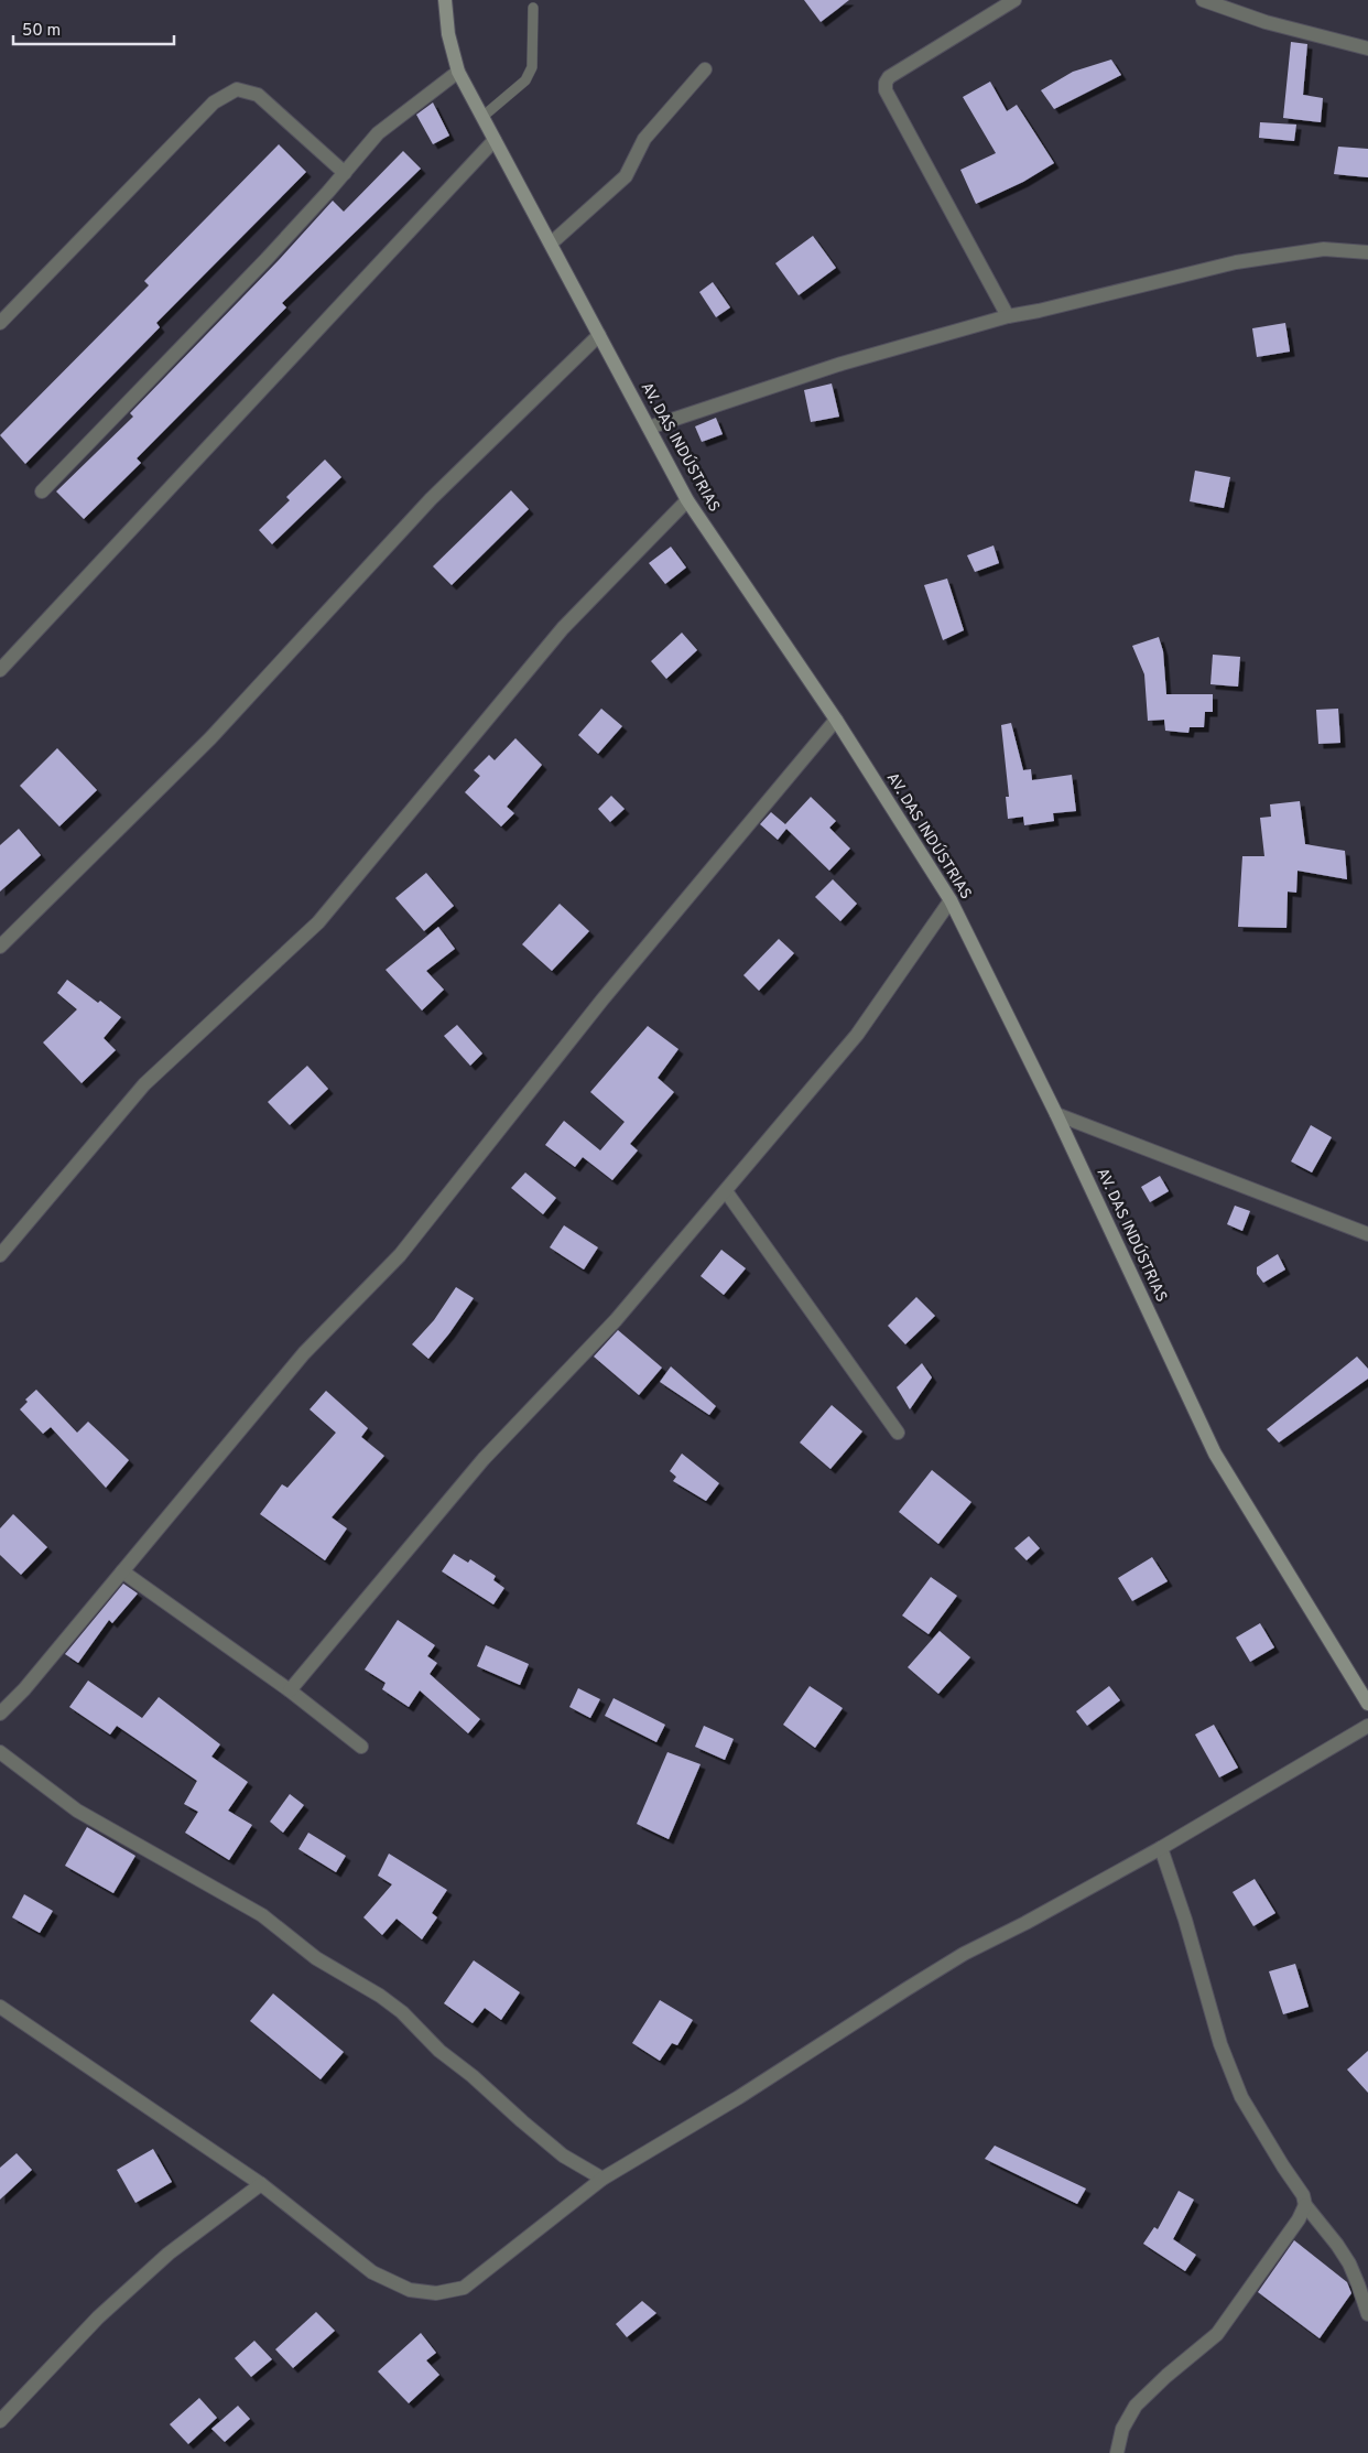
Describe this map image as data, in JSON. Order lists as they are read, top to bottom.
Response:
{
  "streets": {
    "street": ["AV. DAS INDÚSTRIAS"]
  },
  "scale_bar": "50 m"
}
